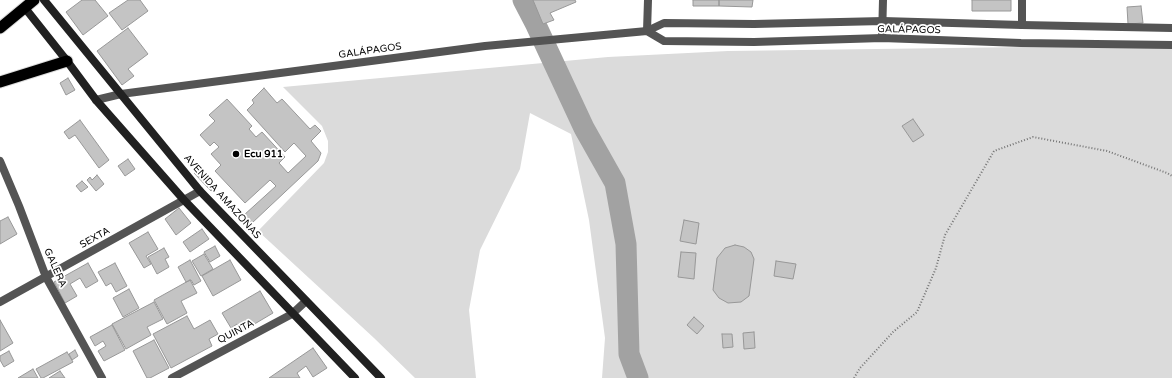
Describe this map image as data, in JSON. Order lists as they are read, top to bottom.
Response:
{
  "streets": {
    "main road": ["AVENIDA AMAZONAS"],
    "street": [
      "GALÁPAGOS",
      "SEXTA",
      "GALERA",
      "QUINTA"
    ]
  },
  "crossings": [
    ["GALÁPAGOS", "AVENIDA AMAZONAS"],
    ["AVENIDA AMAZONAS", "SEXTA"],
    ["AVENIDA AMAZONAS", "QUINTA"],
    ["SEXTA", "GALERA"]
  ],
  "places": ["Ecu 911"]
}
